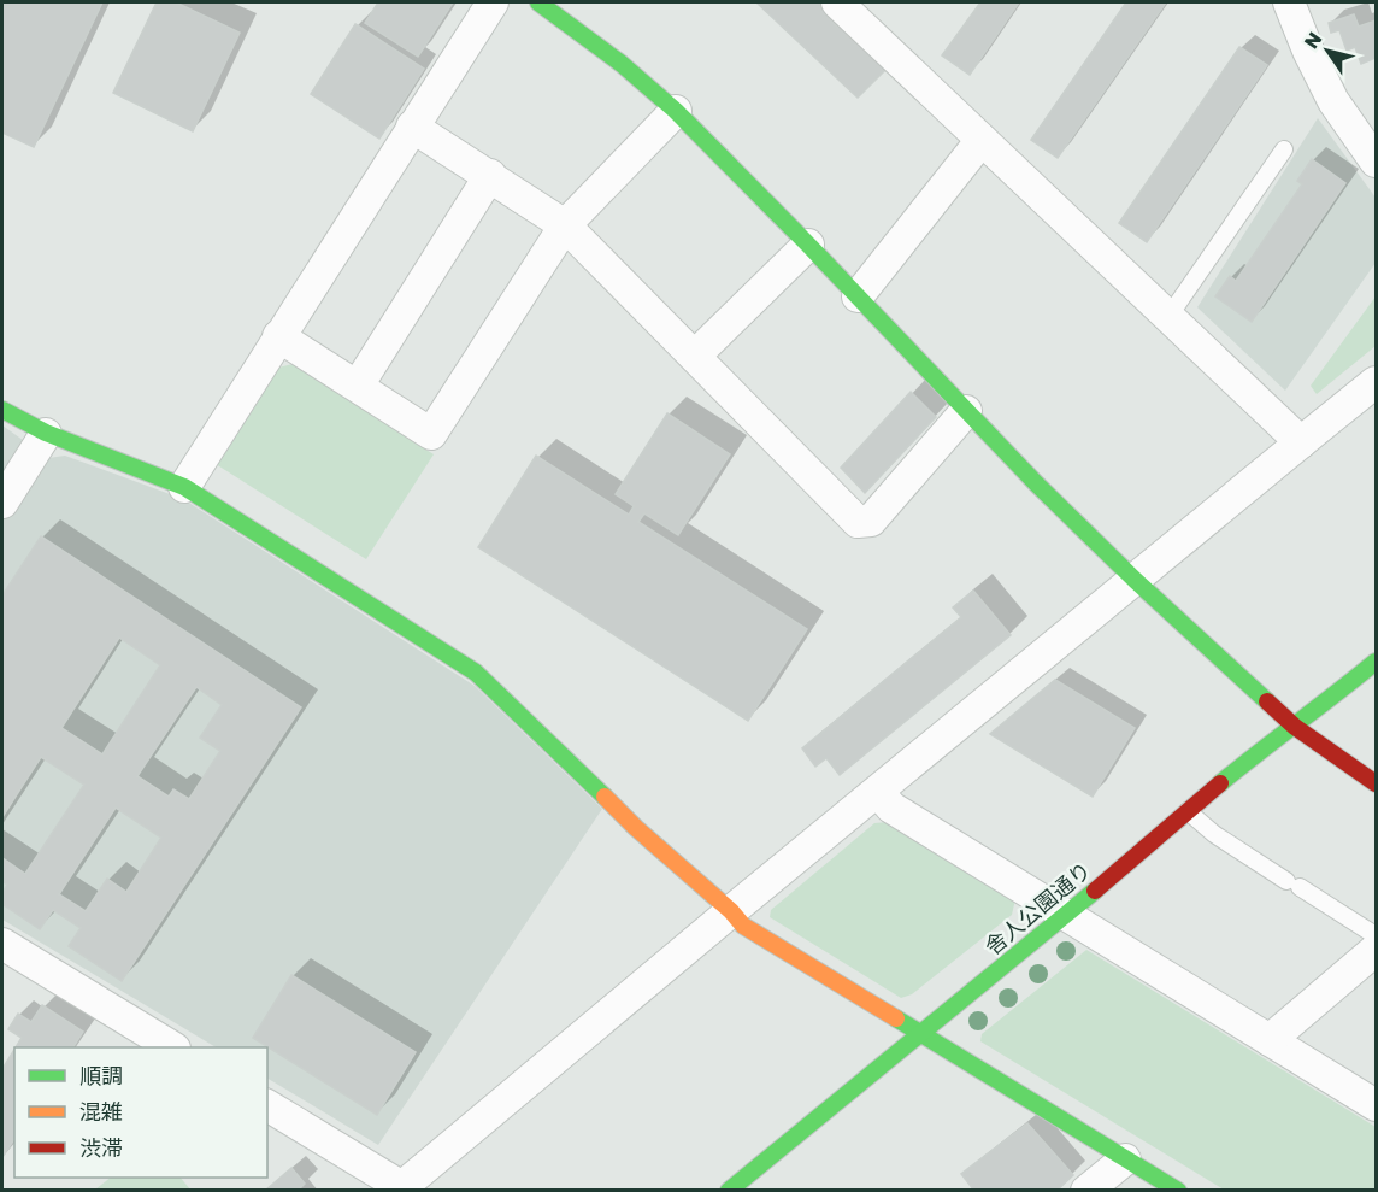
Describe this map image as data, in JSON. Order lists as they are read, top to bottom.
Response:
{
  "streets": {
    "street": ["舎人公園通り"]
  },
  "legend": ["順調", "混雑", "渋滞"],
  "north": "top left"
}
